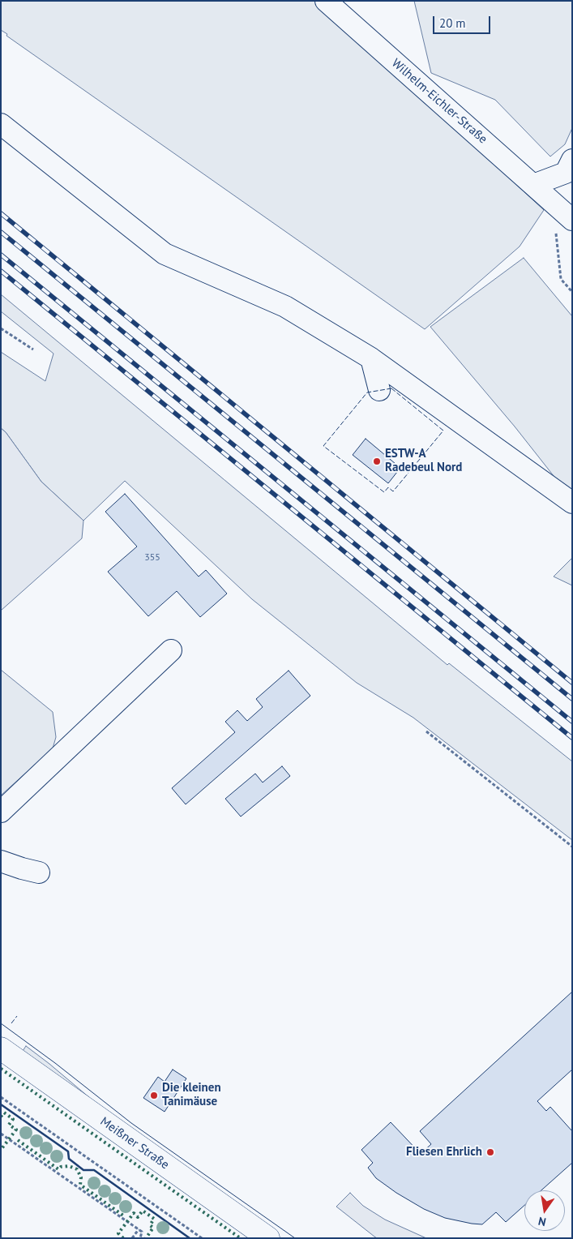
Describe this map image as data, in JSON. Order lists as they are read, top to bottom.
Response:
{
  "streets": {
    "main road": ["Meißner Straße"],
    "street": ["Wilhelm-Eichler-Straße"]
  },
  "places": ["ESTW-A Radebeul Nord", "Die kleinen Tanimäuse", "Fliesen Ehrlich"],
  "house_numbers": ["355"],
  "scale_bar": "20 m",
  "north": "bottom"
}
